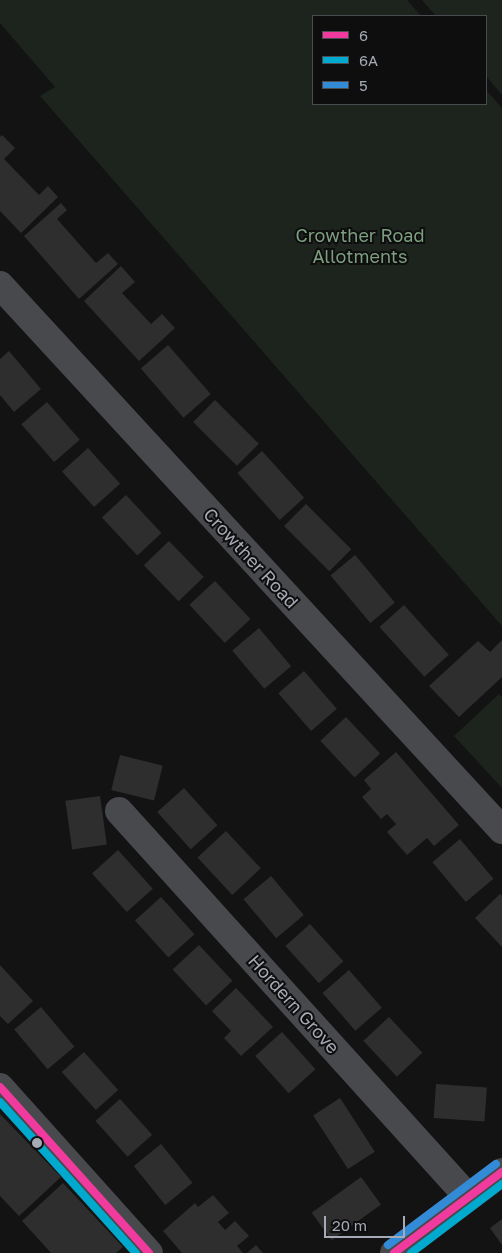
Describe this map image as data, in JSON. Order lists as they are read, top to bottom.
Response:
{
  "streets": {
    "street": ["Crowther Road", "Hordern Grove"]
  },
  "parks": ["Crowther Road Allotments"],
  "lines": ["transit line 6", "transit line 6A", "transit line 5"],
  "legend": ["6", "6A", "5"],
  "scale_bar": "20 m"
}
